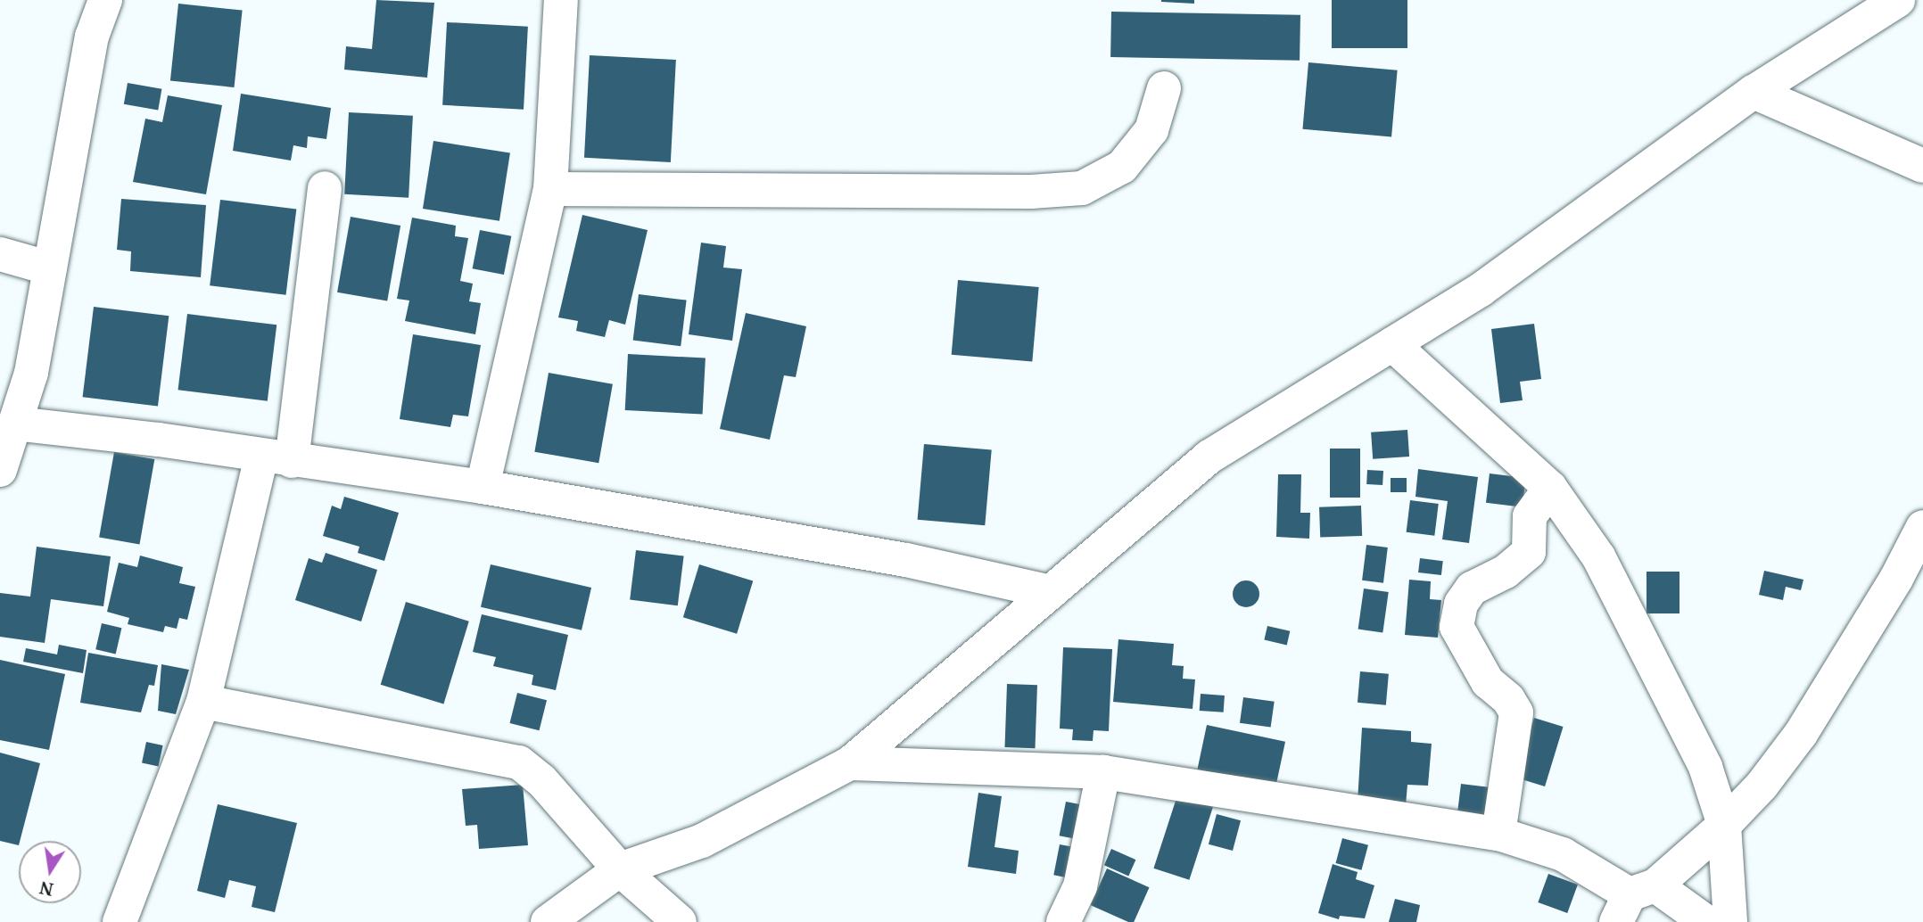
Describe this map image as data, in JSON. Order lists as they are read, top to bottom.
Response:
{
  "north": "bottom"
}
